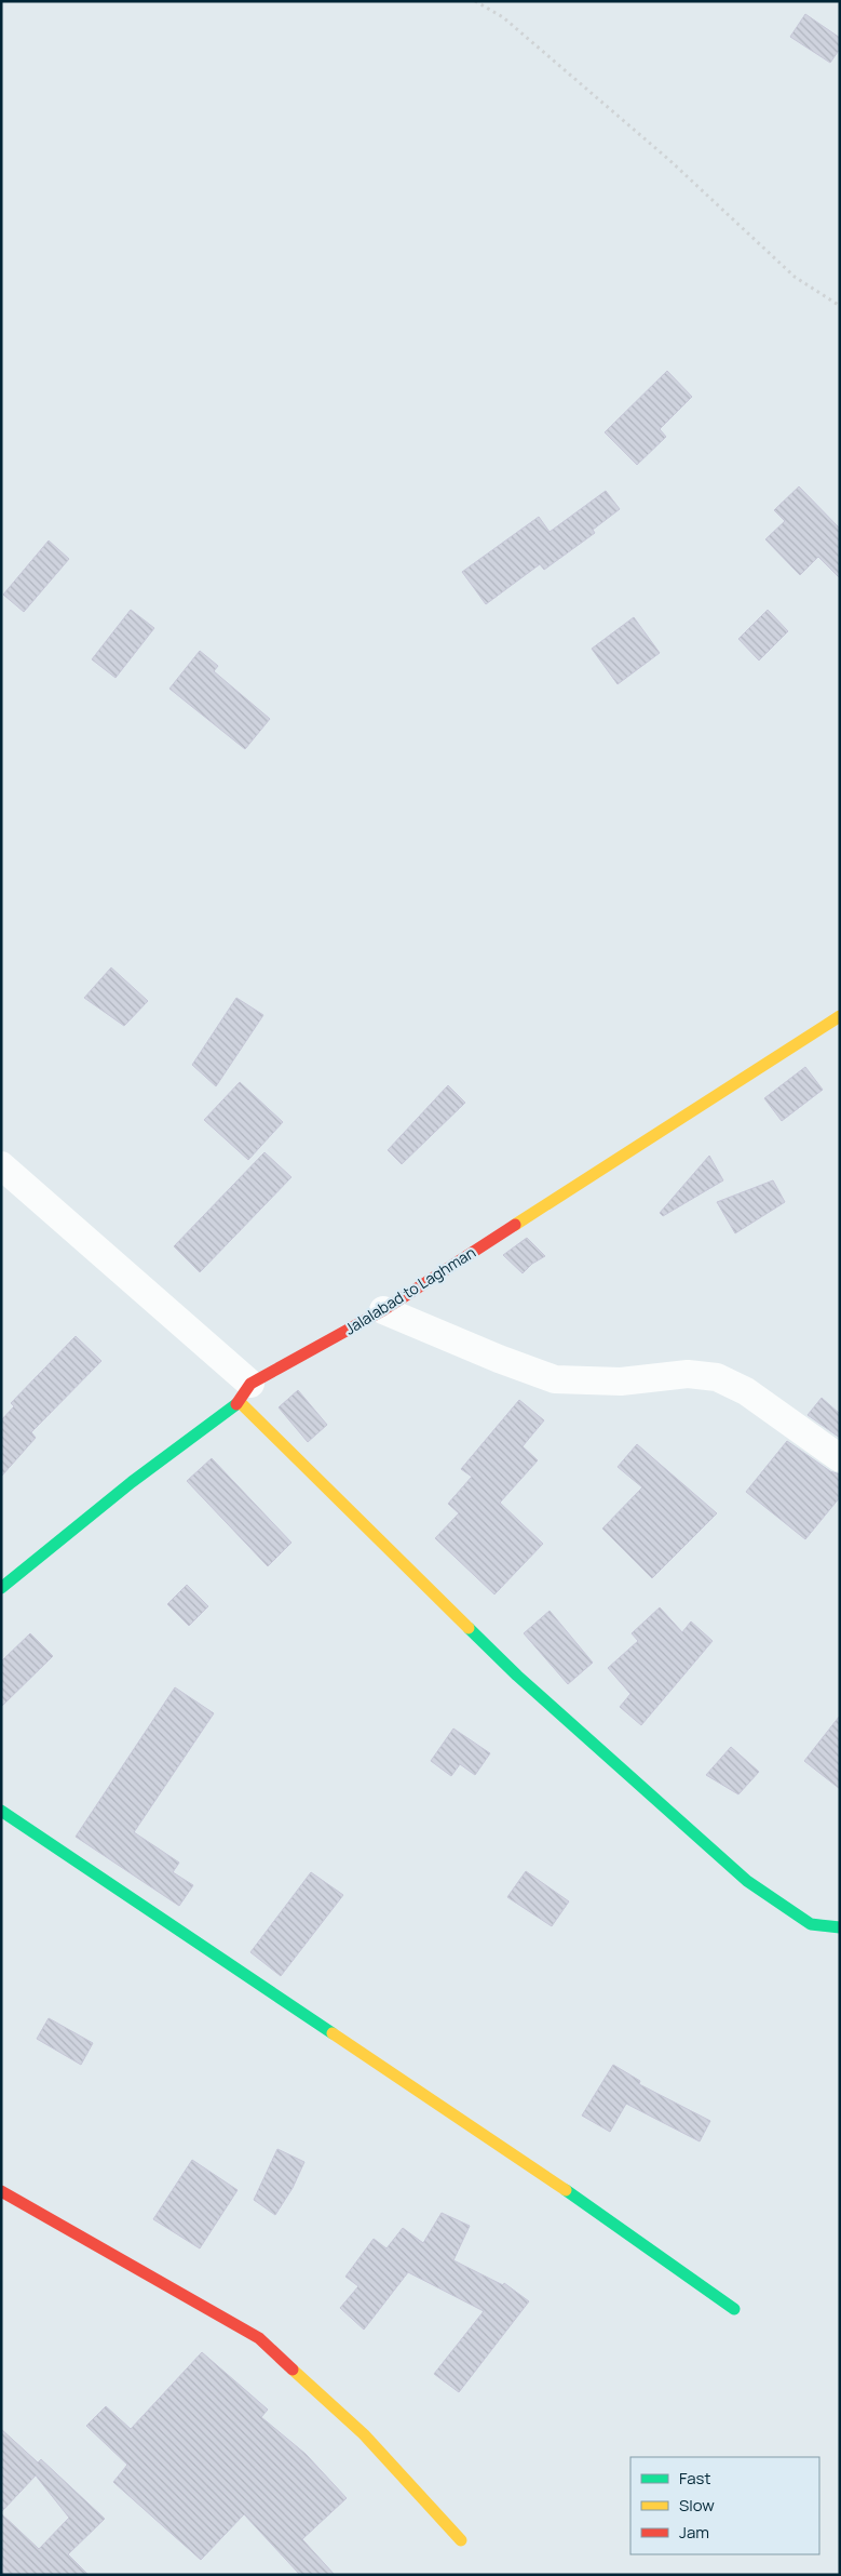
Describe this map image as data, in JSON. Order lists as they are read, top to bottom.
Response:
{
  "streets": {
    "street": ["Jalalabad to Laghman"]
  },
  "legend": ["Fast", "Slow", "Jam"]
}
